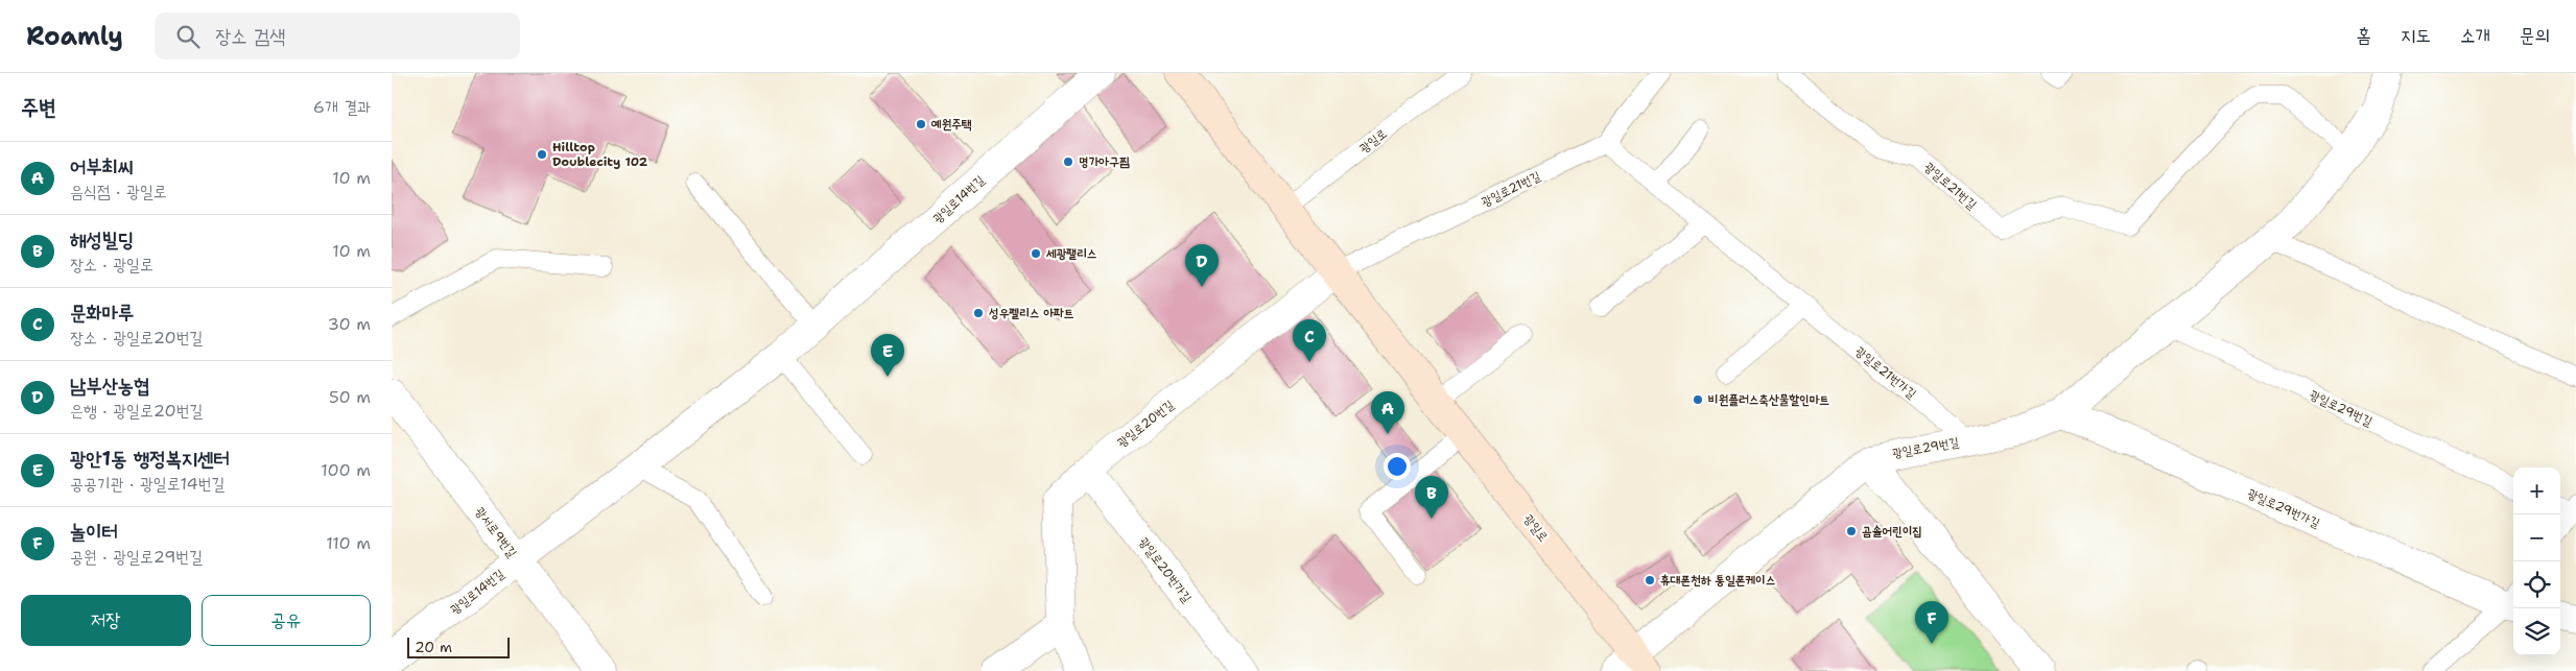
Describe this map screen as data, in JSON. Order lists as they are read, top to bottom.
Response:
{
  "streets": {
    "street": [
      "광일로",
      "광일로14번길",
      "광일로29번길",
      "광일로20번길",
      "광일로29번가길",
      "광서로9번길",
      "광일로20번가길"
    ],
    "lane": ["광일로21번길", "광일로21번가길"]
  },
  "crossings": [
    ["광일로", "광일로21번길"],
    ["광일로", "광일로29번길"],
    ["광일로", "광일로20번길"],
    ["광일로21번길", "광일로21번가길"],
    ["광일로21번길", "광일로29번길"],
    ["광일로21번길", "광일로20번길"],
    ["광일로14번길", "광서로9번길"],
    ["광일로21번가길", "광일로29번길"],
    ["광일로29번길", "광일로29번가길"],
    ["광일로20번길", "광일로20번가길"]
  ],
  "places": [
    "예원주택",
    "Hilltop Doublecity 102",
    "명가아구찜",
    "세광팰리스",
    "성우펠리스 아파트",
    "비원플러스축산물할인마트",
    "곰솔어린이집",
    "휴대폰천하 통일폰케이스"
  ],
  "scale_bar": "20 m",
  "page": {
    "header": "Roamly",
    "search": "장소 검색",
    "nav": [
      "홈",
      "지도",
      "소개",
      "문의"
    ],
    "heading": ["주변", "6개 결과"],
    "list": [
      {
        "mark": "A",
        "name": "어부최씨",
        "note": "음식점 · 광일로",
        "value": "10 m"
      },
      {
        "mark": "B",
        "name": "해성빌딩",
        "note": "장소 · 광일로",
        "value": "10 m"
      },
      {
        "mark": "C",
        "name": "문화마루",
        "note": "장소 · 광일로20번길",
        "value": "30 m"
      },
      {
        "mark": "D",
        "name": "남부산농협",
        "note": "은행 · 광일로20번길",
        "value": "50 m"
      },
      {
        "mark": "E",
        "name": "광안1동 행정복지센터",
        "note": "공공기관 · 광일로14번길",
        "value": "100 m"
      },
      {
        "mark": "F",
        "name": "놀이터",
        "note": "공원 · 광일로29번길",
        "value": "110 m"
      }
    ],
    "pins": [
      "D",
      "C",
      "E",
      "A",
      "B",
      "F"
    ],
    "map_buttons": ["+", "−"],
    "buttons": ["저장", "공유"],
    "scale": "20 m"
  }
}
